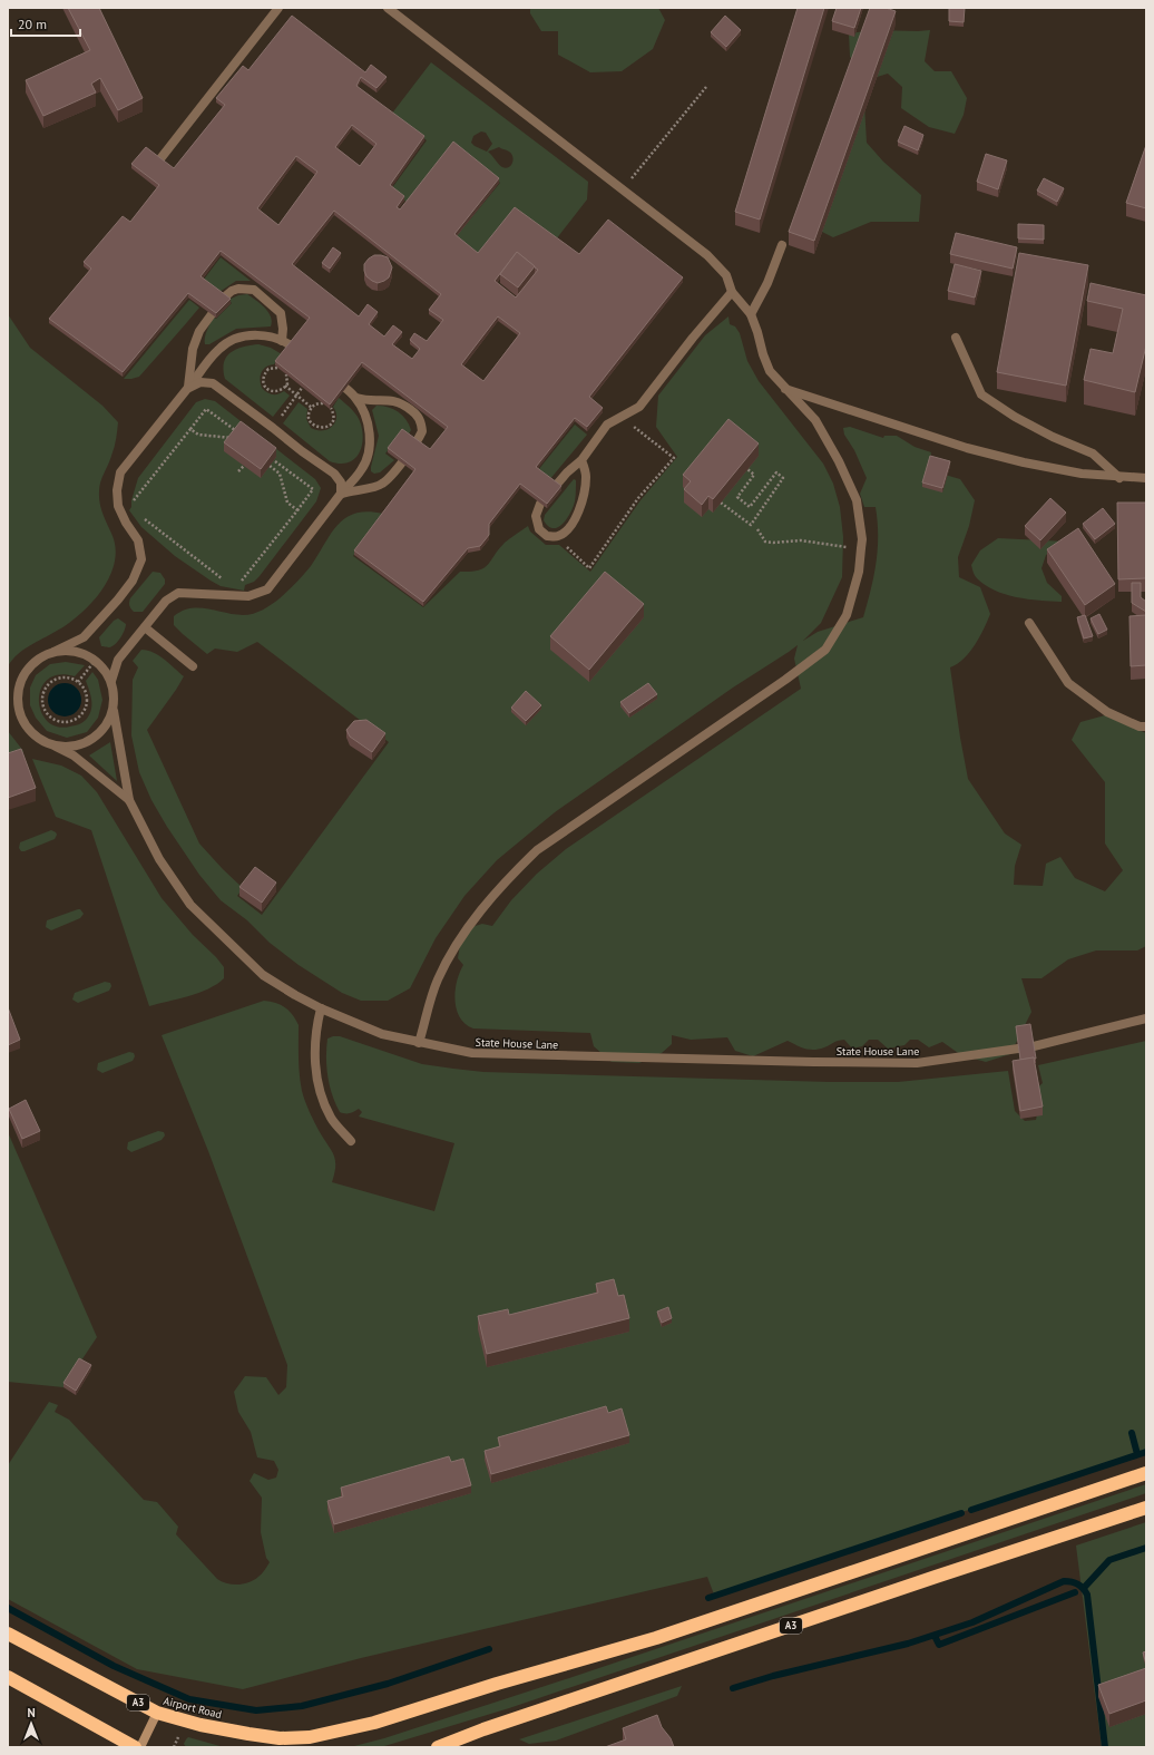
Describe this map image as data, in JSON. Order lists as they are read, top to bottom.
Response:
{
  "streets": {
    "highway": ["A3", "Airport Road"],
    "street": ["State House Lane"]
  },
  "scale_bar": "20 m",
  "north": "top"
}
